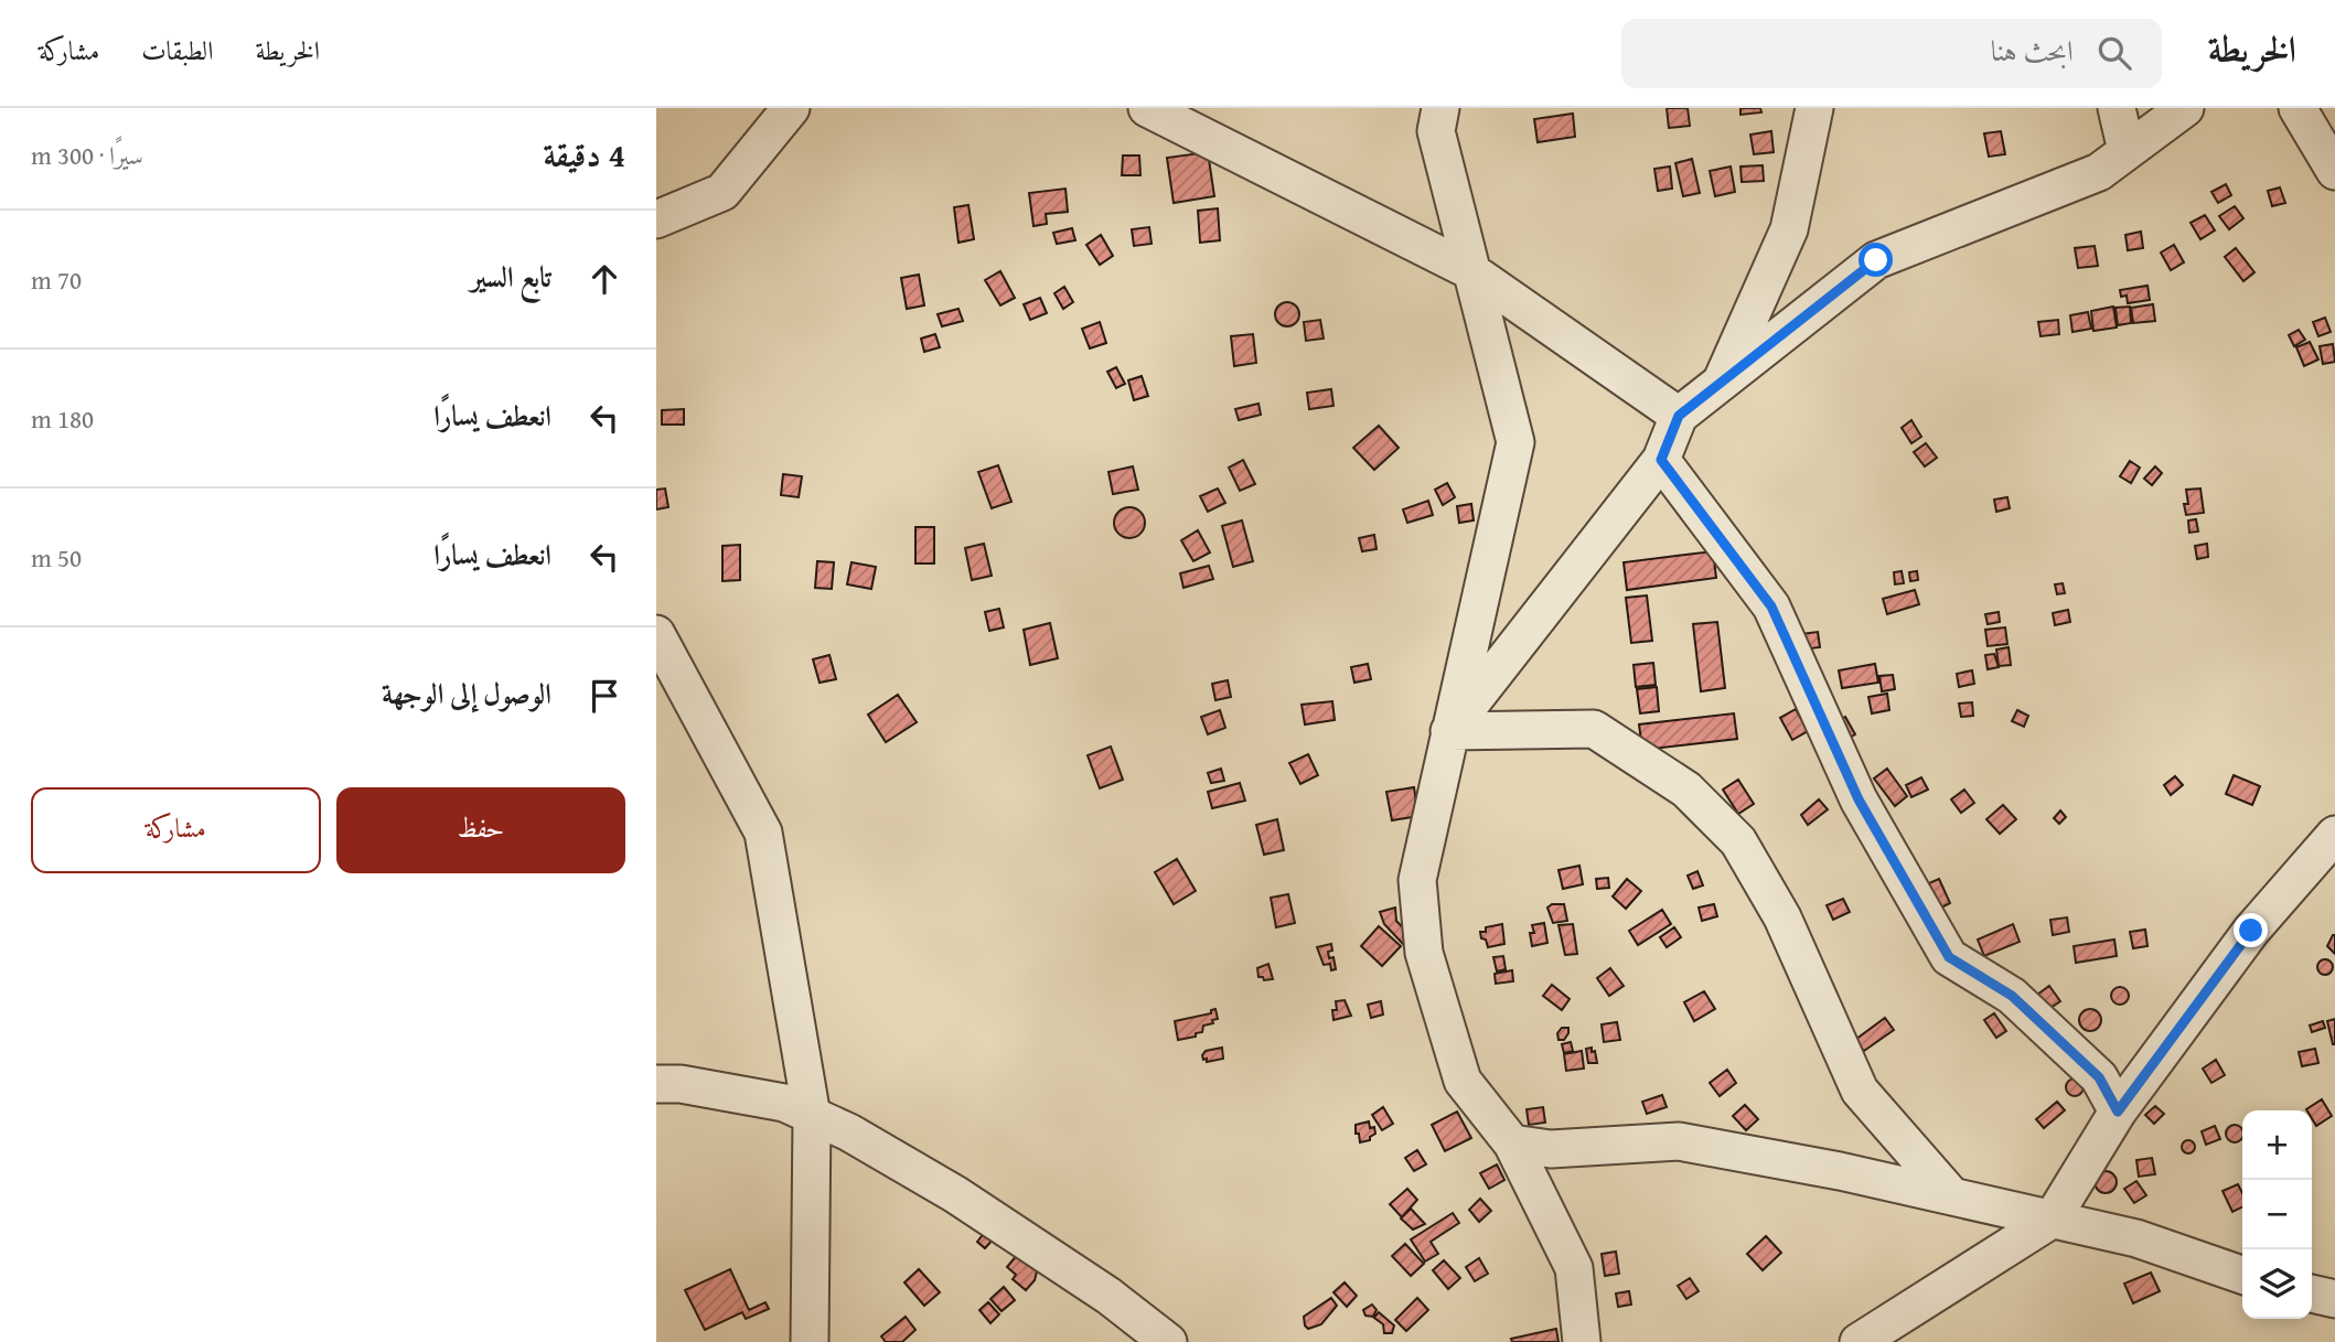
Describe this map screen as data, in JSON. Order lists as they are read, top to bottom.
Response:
{
  "page": {
    "header": "الخريطة",
    "search": "ابحث هنا",
    "nav": ["الخريطة", "الطبقات", "مشاركة"],
    "heading": ["4 دقيقة", "سيرًا · 300 m"],
    "list": [
      ["تابع السير", "70 m"],
      ["انعطف يسارًا", "180 m"],
      ["انعطف يسارًا", "50 m"],
      "الوصول إلى الوجهة"
    ],
    "buttons": ["حفظ", "مشاركة"],
    "map_buttons": ["+", "−"]
  }
}
